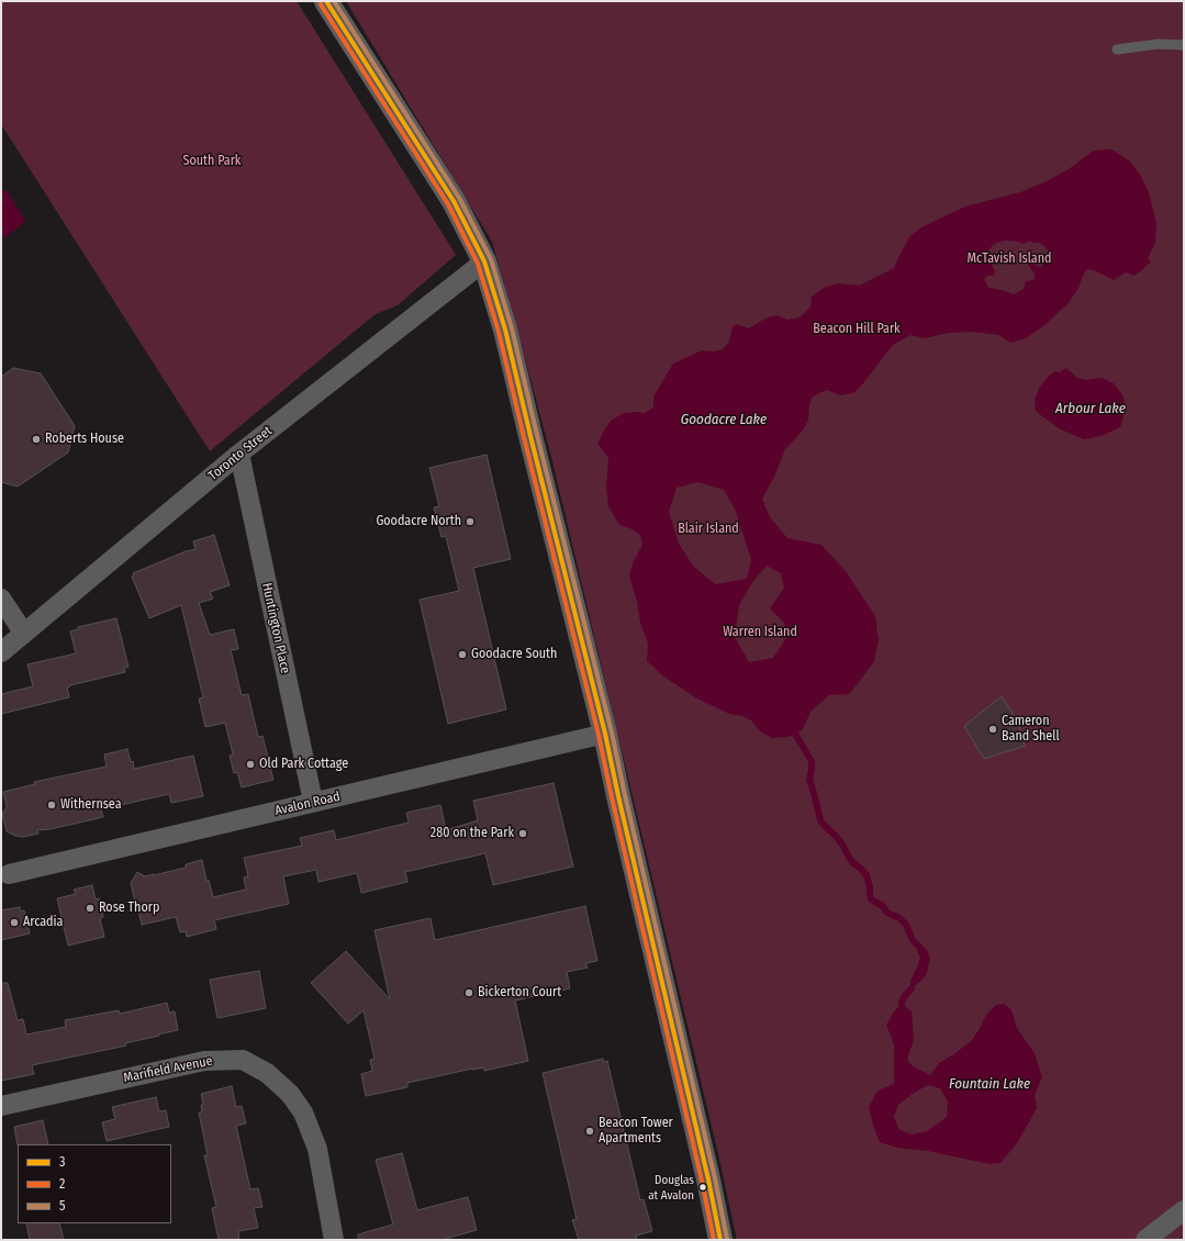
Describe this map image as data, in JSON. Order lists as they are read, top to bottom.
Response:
{
  "streets": {
    "street": [
      "Toronto Street",
      "Huntington Place",
      "Avalon Road",
      "Marifield Avenue"
    ]
  },
  "crossings": [
    ["Toronto Street", "Huntington Place"],
    ["Huntington Place", "Avalon Road"]
  ],
  "water": ["Arbour Lake", "Goodacre Lake", "Fountain Lake"],
  "parks": [
    "South Park",
    "McTavish Island",
    "Beacon Hill Park",
    "Blair Island",
    "Warren Island"
  ],
  "places": [
    "Roberts House",
    "Goodacre North",
    "Goodacre South",
    "Cameron Band Shell",
    "Old Park Cottage",
    "Withernsea",
    "280 on the Park",
    "Rose Thorp",
    "Arcadia",
    "Bickerton Court",
    "Beacon Tower Apartments",
    "Douglas at Avalon"
  ],
  "lines": ["transit line 3", "transit line 5", "transit line 2"],
  "legend": ["3", "2", "5"]
}
